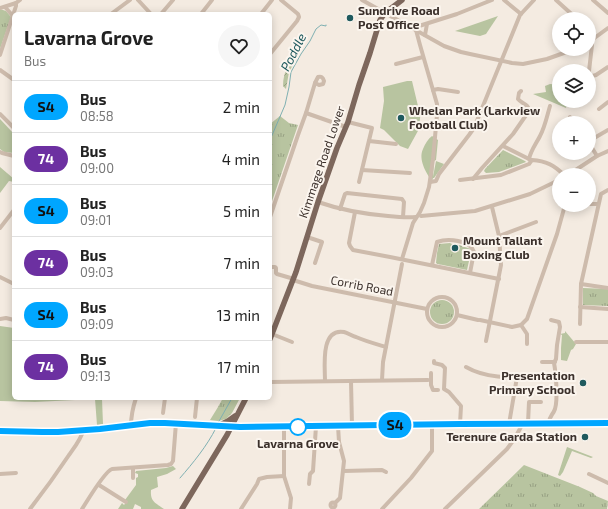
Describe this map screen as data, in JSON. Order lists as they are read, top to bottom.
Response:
{
  "streets": {
    "main road": ["Kimmage Road Lower"],
    "street": ["Corrib Road"]
  },
  "crossings": [
    ["Kimmage Road Lower", "Corrib Road"]
  ],
  "water": ["Poddle"],
  "places": [
    "Sundrive Road Post Office",
    "Whelan Park (Larkview Football Club)",
    "Mount Tallant Boxing Club",
    "Presentation Primary School",
    "Lavarna Grove",
    "Terenure Garda Station"
  ],
  "lines": ["bus line S4"],
  "page": {
    "on_map": "S4",
    "map_buttons": ["+", "−"],
    "heading": ["Lavarna Grove", "Bus"],
    "list": [
      {
        "mark": "S4",
        "name": "Bus",
        "note": "08:58",
        "value": "2 min"
      },
      {
        "mark": "74",
        "name": "Bus",
        "note": "09:00",
        "value": "4 min"
      },
      {
        "mark": "S4",
        "name": "Bus",
        "note": "09:01",
        "value": "5 min"
      },
      {
        "mark": "74",
        "name": "Bus",
        "note": "09:03",
        "value": "7 min"
      },
      {
        "mark": "S4",
        "name": "Bus",
        "note": "09:09",
        "value": "13 min"
      },
      {
        "mark": "74",
        "name": "Bus",
        "note": "09:13",
        "value": "17 min"
      }
    ]
  }
}
